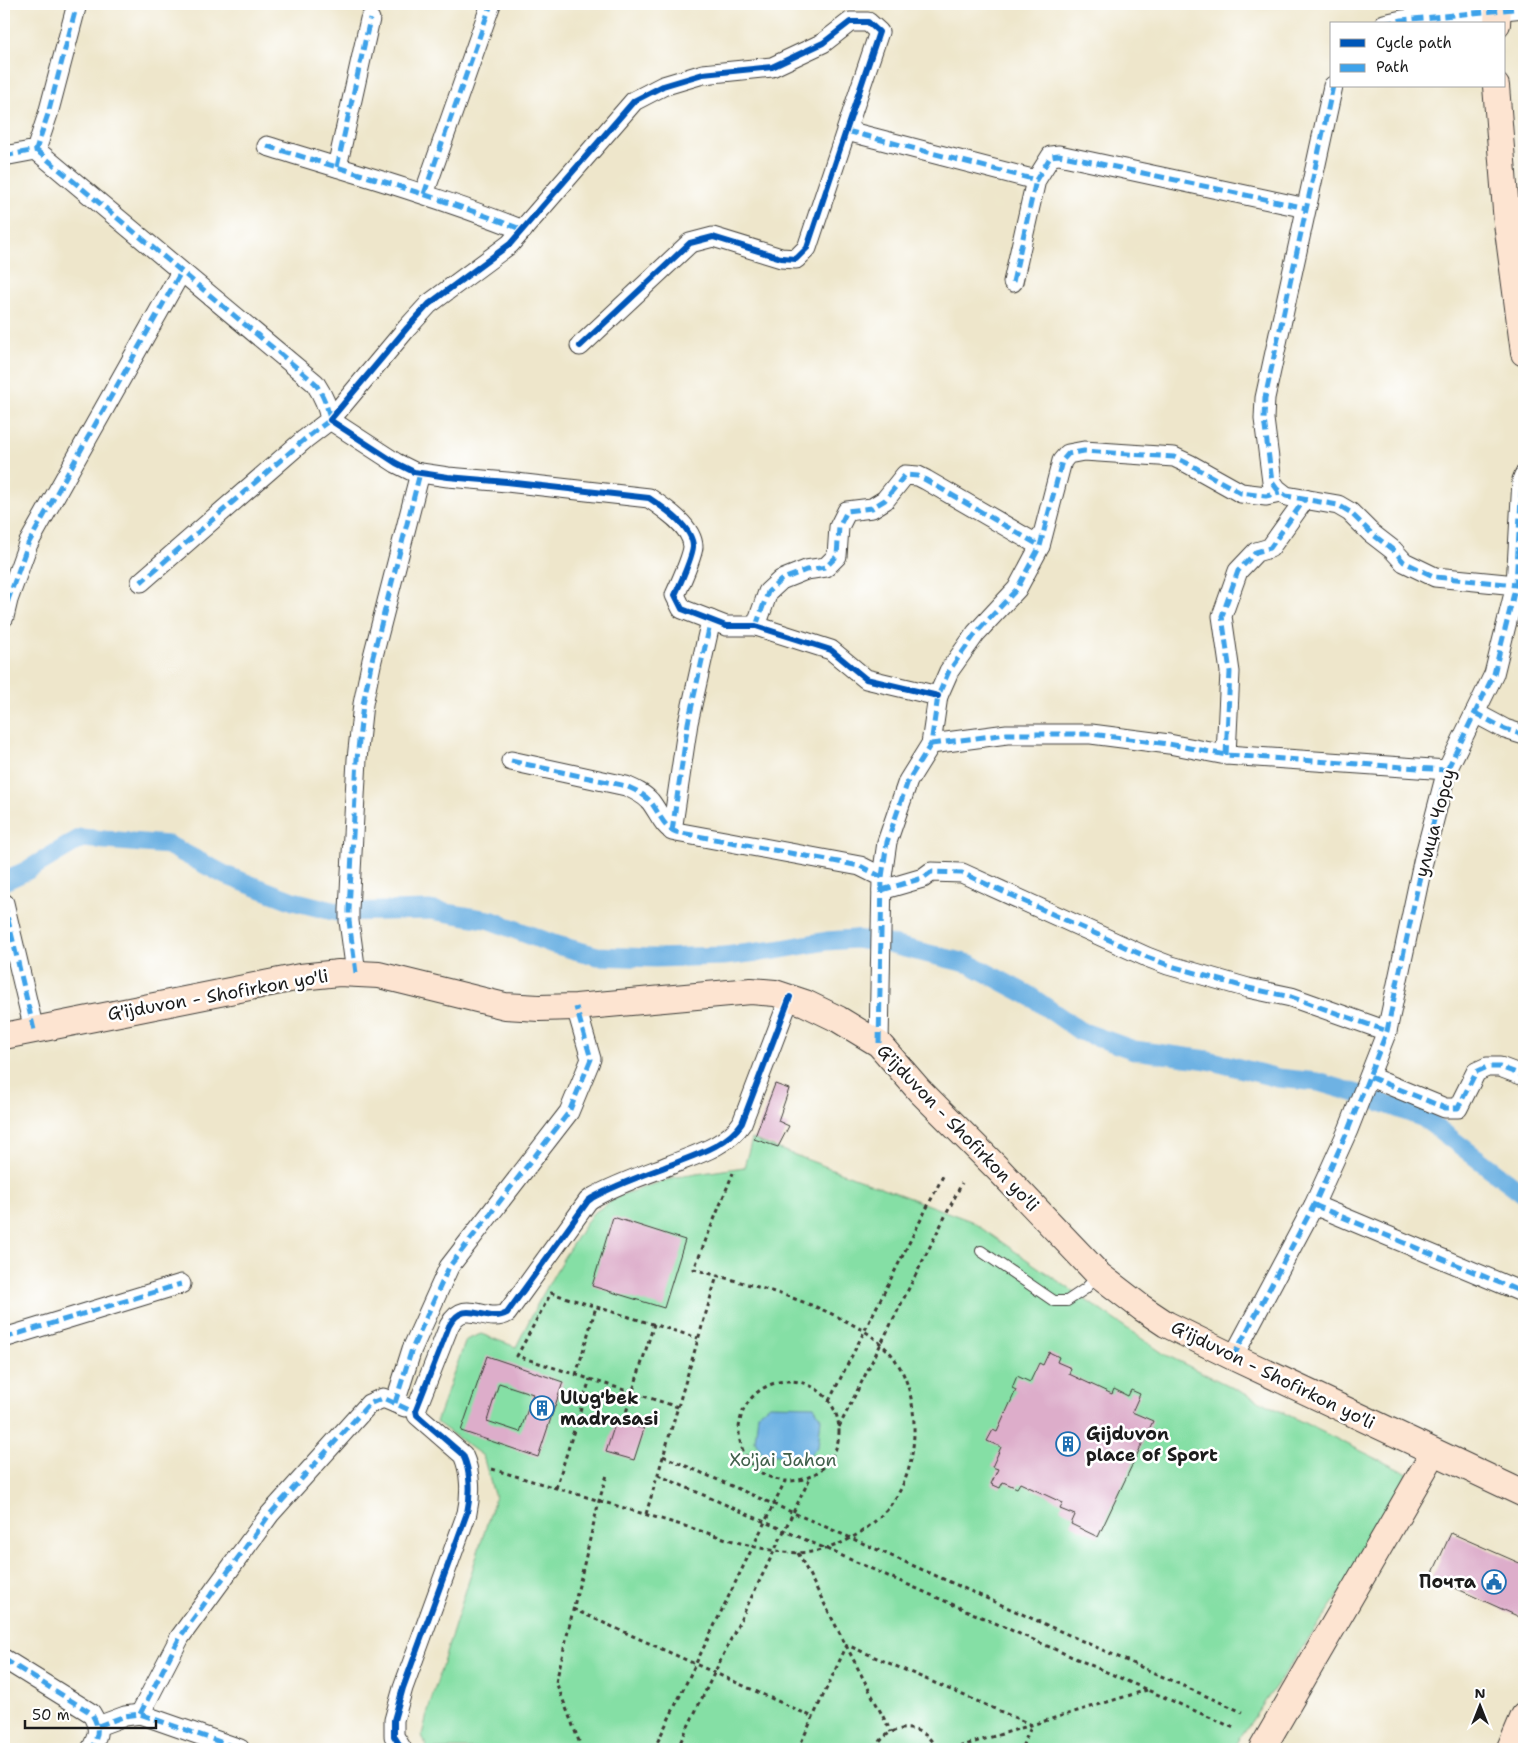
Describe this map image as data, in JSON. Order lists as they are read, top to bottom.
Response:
{
  "streets": {
    "main road": ["G'ijduvon - Shofirkon yo'li"],
    "street": ["улица Чорсу"]
  },
  "crossings": [
    ["улица Чорсу", "G'ijduvon - Shofirkon yo'li"]
  ],
  "parks": ["Xo'jai Jahon"],
  "places": {
    "building": ["Ulug'bek madrasasi", "Gijduvon place of Sport"],
    "public building": ["Почта"]
  },
  "legend": ["Cycle path", "Path"],
  "scale_bar": "50 m",
  "north": "top"
}
